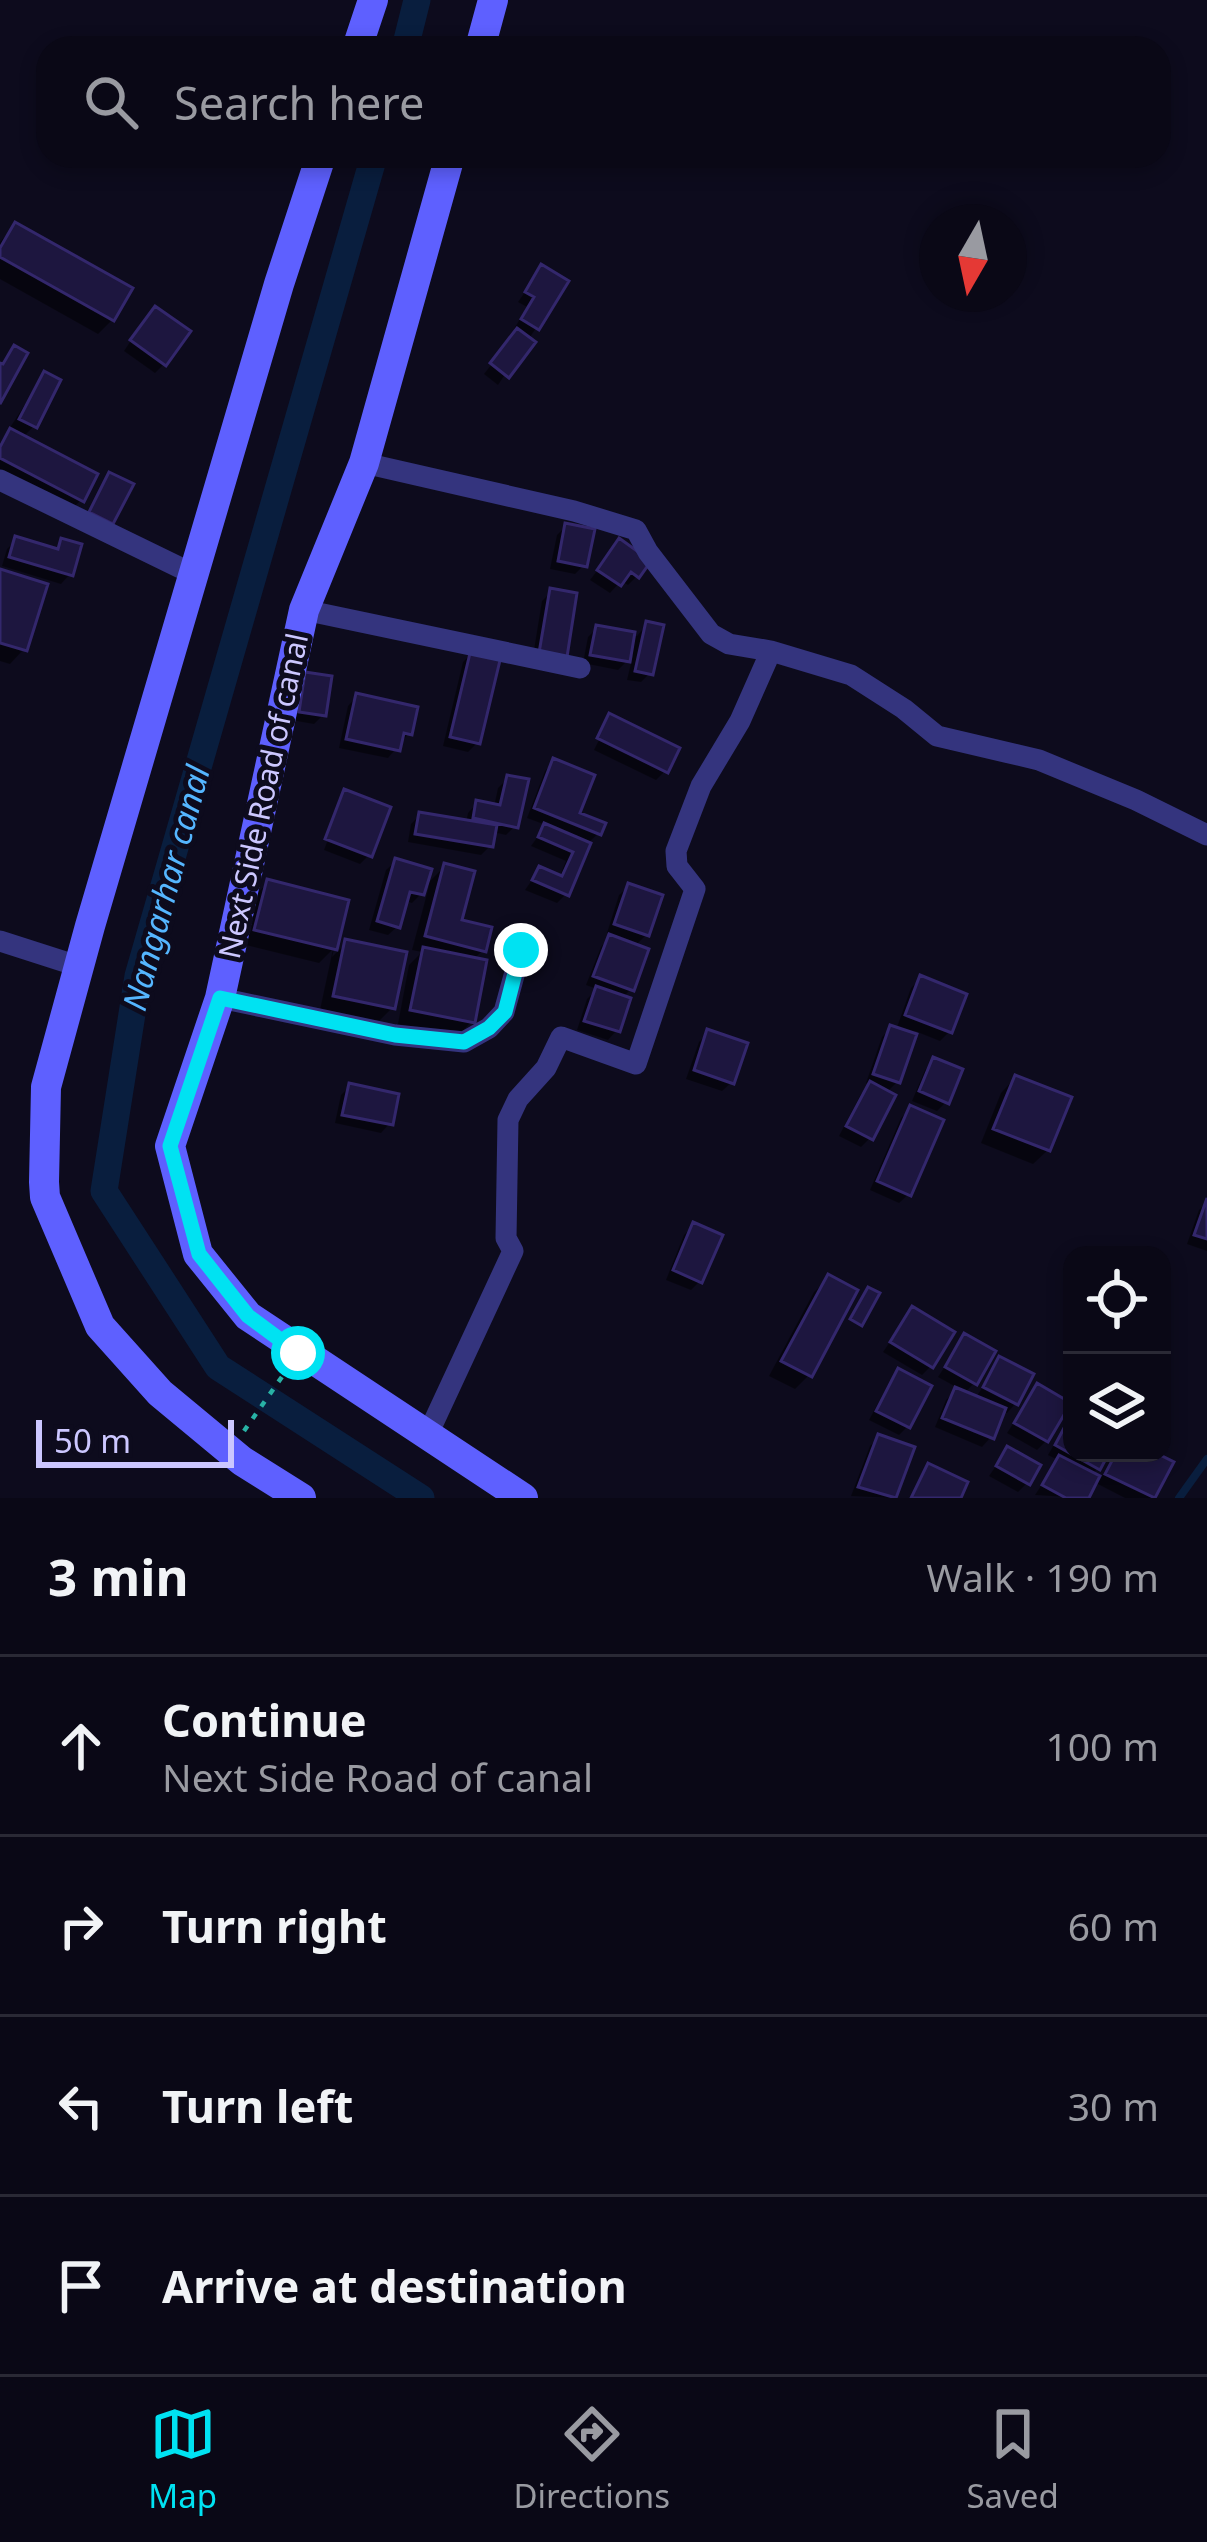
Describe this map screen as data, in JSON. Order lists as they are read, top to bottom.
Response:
{
  "streets": {
    "street": ["Next Side Road of canal"]
  },
  "water": ["Nangarhar canal"],
  "scale_bar": "50 m",
  "north": "bottom",
  "page": {
    "search": "Search here",
    "scale": "50 m",
    "heading": ["3 min", "Walk · 190 m"],
    "list": [
      ["Continue", "Next Side Road of canal", "100 m"],
      ["Turn right", "60 m"],
      ["Turn left", "30 m"],
      "Arrive at destination"
    ],
    "nav": ["Map", "Directions", "Saved"]
  }
}
